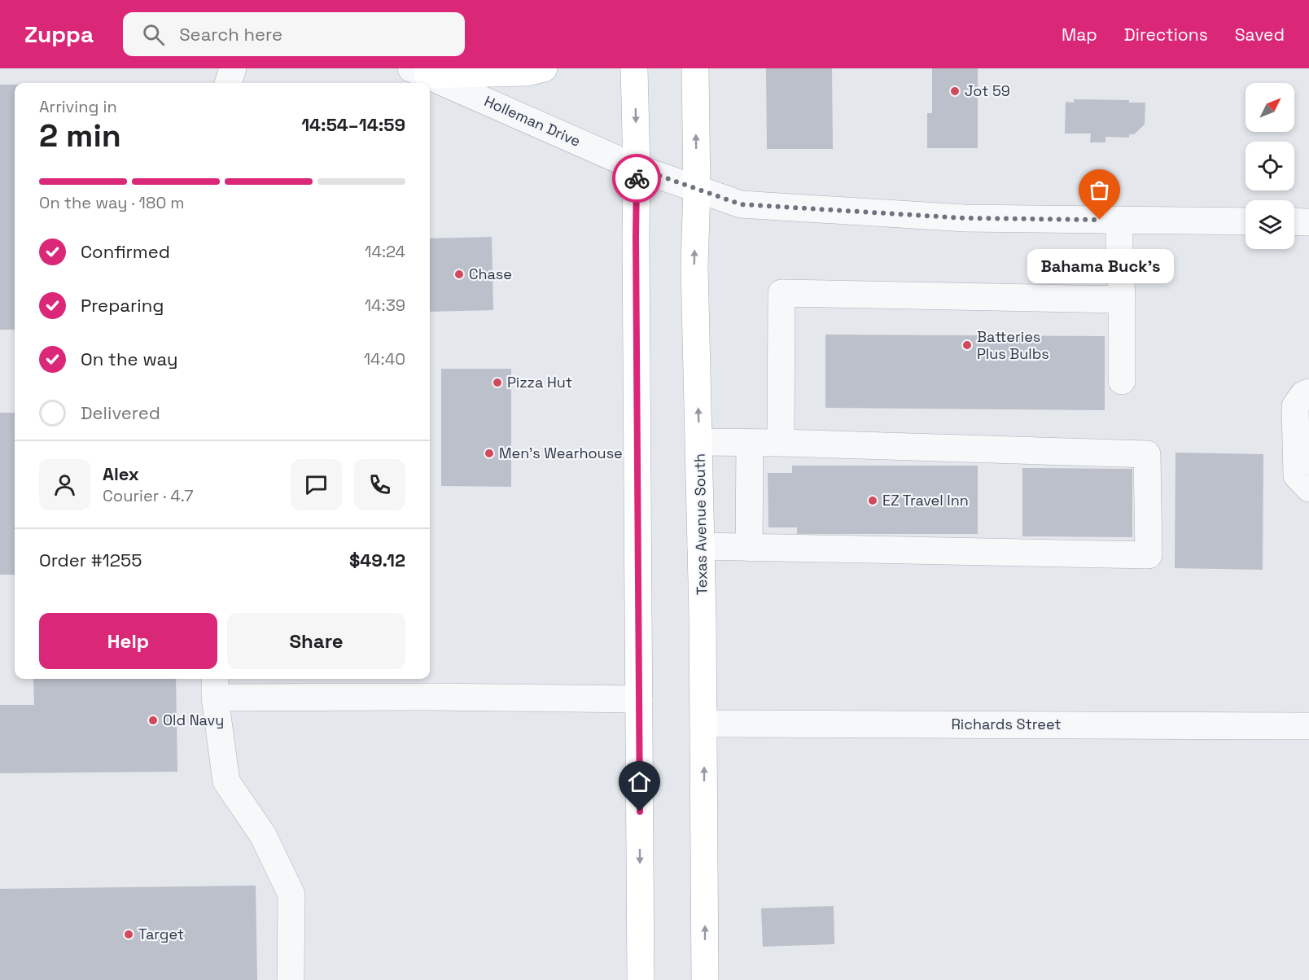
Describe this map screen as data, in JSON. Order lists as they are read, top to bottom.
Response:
{
  "streets": {
    "main road": ["Texas Avenue South"],
    "street": ["Holleman Drive", "Richards Street"]
  },
  "crossings": [
    ["Holleman Drive", "Texas Avenue South"],
    ["Texas Avenue South", "Richards Street"]
  ],
  "places": [
    "Jot 59",
    "Bahama Buck's",
    "Chase",
    "Batteries Plus Bulbs",
    "Pizza Hut",
    "Men's Wearhouse",
    "EZ Travel Inn",
    "Old Navy",
    "Target"
  ],
  "north": "top right",
  "page": {
    "header": "Zuppa",
    "search": "Search here",
    "nav": ["Map", "Directions", "Saved"],
    "heading": ["2 min", "Arriving in", "14:54–14:59"],
    "panel": [
      "Alex",
      "Courier · 4.7",
      "Order #1255",
      "$49.12"
    ],
    "bar": "On the way · 180 m",
    "list": [
      ["Confirmed", "14:24"],
      ["Preparing", "14:39"],
      ["On the way", "14:40"],
      "Delivered"
    ],
    "bubble": "Bahama Buck's",
    "buttons": ["Help", "Share"]
  }
}
